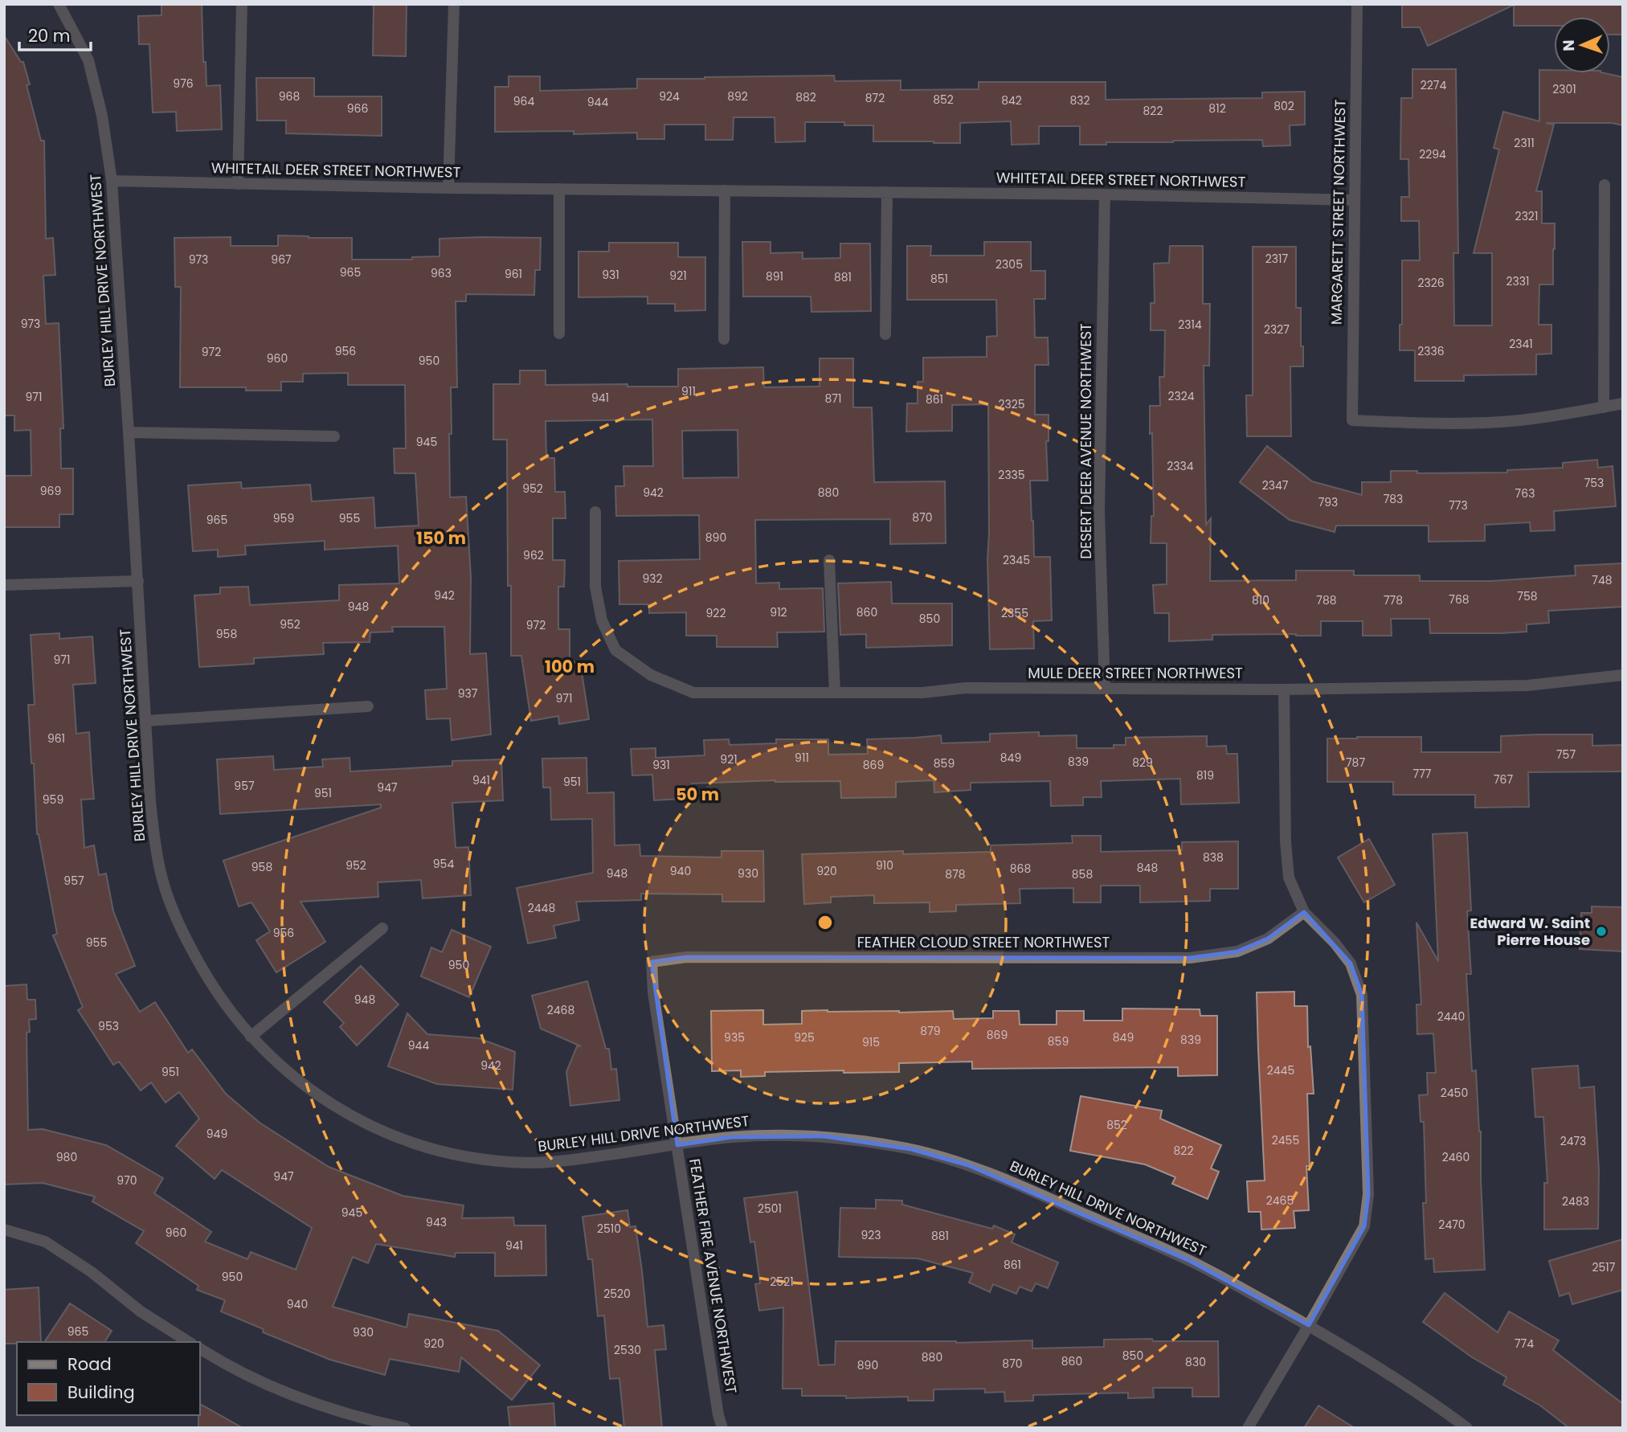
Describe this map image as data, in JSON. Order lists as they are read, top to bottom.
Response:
{
  "streets": {
    "street": [
      "WHITETAIL DEER STREET NORTHWEST",
      "MARGARETT STREET NORTHWEST",
      "BURLEY HILL DRIVE NORTHWEST",
      "DESERT DEER AVENUE NORTHWEST",
      "MULE DEER STREET NORTHWEST",
      "FEATHER CLOUD STREET NORTHWEST",
      "FEATHER FIRE AVENUE NORTHWEST"
    ]
  },
  "crossings": [
    ["WHITETAIL DEER STREET NORTHWEST", "MARGARETT STREET NORTHWEST"],
    ["WHITETAIL DEER STREET NORTHWEST", "BURLEY HILL DRIVE NORTHWEST"],
    ["WHITETAIL DEER STREET NORTHWEST", "DESERT DEER AVENUE NORTHWEST"],
    ["BURLEY HILL DRIVE NORTHWEST", "FEATHER FIRE AVENUE NORTHWEST"],
    ["DESERT DEER AVENUE NORTHWEST", "MULE DEER STREET NORTHWEST"],
    ["FEATHER CLOUD STREET NORTHWEST", "FEATHER FIRE AVENUE NORTHWEST"]
  ],
  "places": ["Edward W. Saint Pierre House"],
  "house_numbers": [
    "976",
    "2274",
    "2301",
    "968",
    "924",
    "892",
    "882",
    "872",
    "852",
    "842",
    "832",
    "964",
    "944",
    "802",
    "966",
    "812",
    "822",
    "2311",
    "2294",
    "2321",
    "2317",
    "973",
    "967",
    "2305",
    "965",
    "963",
    "961",
    "931",
    "921",
    "891",
    "881",
    "851",
    "2331",
    "2326",
    "973",
    "2314",
    "2327",
    "2341",
    "956",
    "2336",
    "972",
    "960",
    "950",
    "911",
    "2324",
    "971",
    "941",
    "871",
    "861",
    "2325",
    "945",
    "2334",
    "2335",
    "753",
    "2347",
    "952",
    "969",
    "942",
    "880",
    "763",
    "783",
    "793",
    "773",
    "870",
    "959",
    "955",
    "965",
    "890",
    "962",
    "2345",
    "932",
    "748",
    "942",
    "758",
    "768",
    "810",
    "788",
    "778",
    "948",
    "912",
    "860",
    "922",
    "2355",
    "850",
    "952",
    "972",
    "958",
    "971",
    "937",
    "971",
    "961",
    "757",
    "911",
    "849",
    "921",
    "839",
    "829",
    "787",
    "859",
    "931",
    "869",
    "777",
    "819",
    "767",
    "941",
    "951",
    "957",
    "947",
    "951",
    "959",
    "838",
    "954",
    "952",
    "910",
    "958",
    "848",
    "868",
    "940",
    "920",
    "948",
    "930",
    "878",
    "858",
    "957",
    "2448",
    "956",
    "955",
    "950",
    "948",
    "2468",
    "2440",
    "953",
    "879",
    "869",
    "935",
    "925",
    "849",
    "839",
    "859",
    "915",
    "944",
    "942",
    "2445",
    "951",
    "2450",
    "852",
    "949",
    "2455",
    "2473",
    "822",
    "980",
    "2460",
    "947",
    "970",
    "2465",
    "2483",
    "2501",
    "945",
    "943",
    "2470",
    "2510",
    "960",
    "923",
    "881",
    "941",
    "861",
    "2517",
    "950",
    "2521",
    "2520",
    "940",
    "965",
    "930",
    "920",
    "774",
    "2530",
    "850",
    "880",
    "860",
    "830",
    "870",
    "890"
  ],
  "legend": ["Road", "Building"],
  "scale_bar": "20 m",
  "north": "left",
  "rings": ["150 m", "100 m", "50 m"]
}
